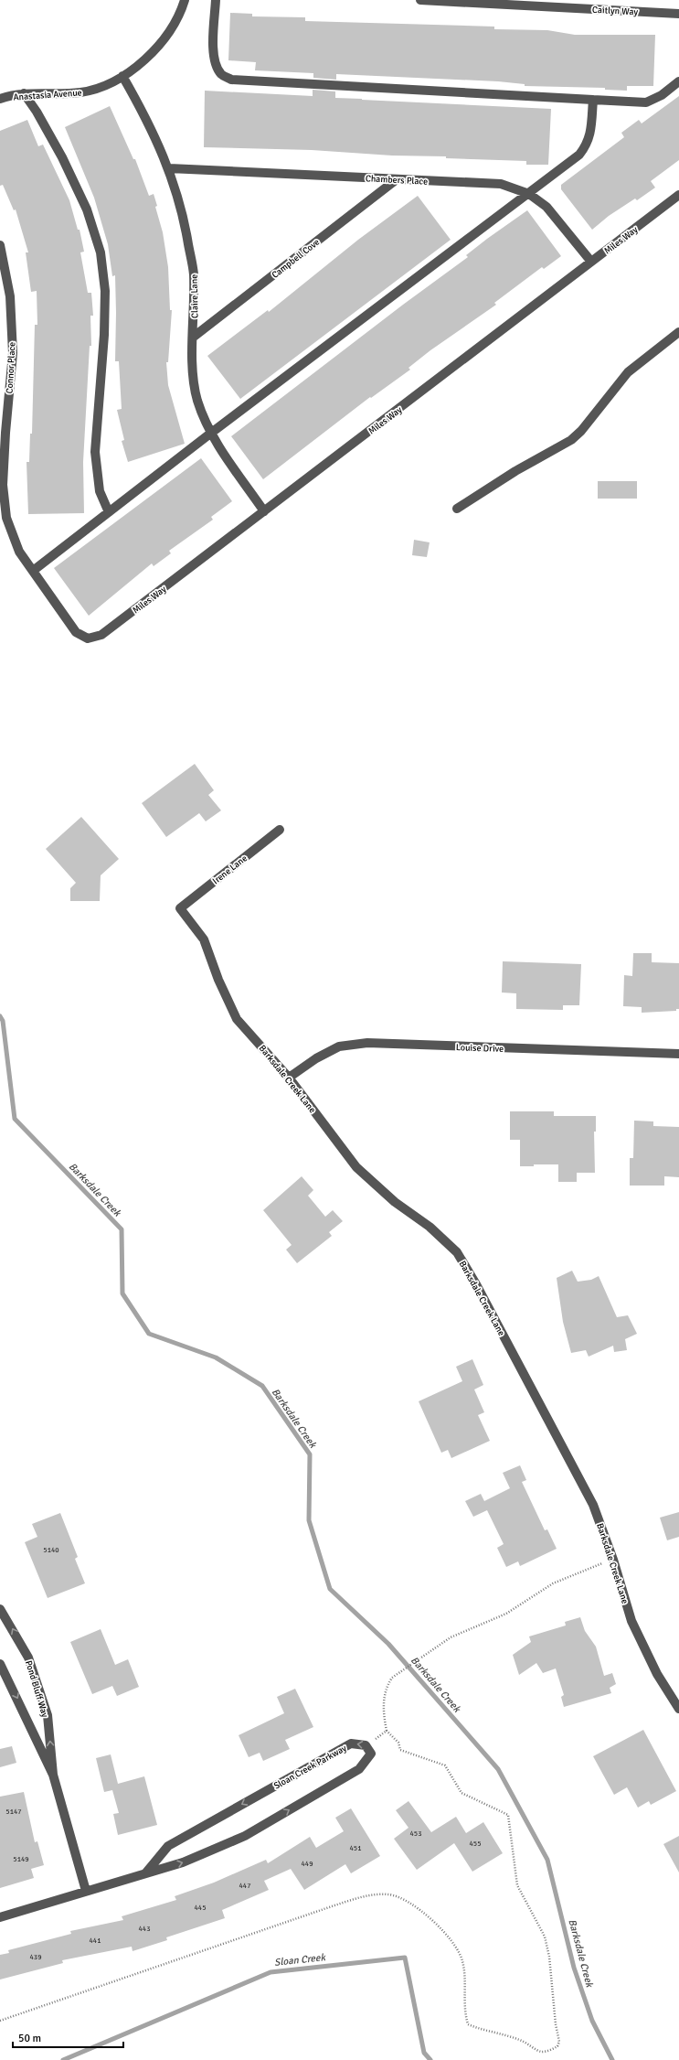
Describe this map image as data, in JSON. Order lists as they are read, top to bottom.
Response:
{
  "streets": {
    "street": [
      "Caitlyn Way",
      "Anastasia Avenue",
      "Chambers Place",
      "Miles Way",
      "Campbell Cove",
      "Claire Lane",
      "Connor Place",
      "Irene Lane",
      "Louise Drive",
      "Barksdale Creek Lane",
      "Pond Bluff Way",
      "Sloan Creek Parkway"
    ]
  },
  "crossings": [
    ["Anastasia Avenue", "Claire Lane"],
    ["Chambers Place", "Miles Way"],
    ["Chambers Place", "Campbell Cove"],
    ["Chambers Place", "Claire Lane"],
    ["Miles Way", "Claire Lane"],
    ["Miles Way", "Connor Place"],
    ["Campbell Cove", "Claire Lane"],
    ["Irene Lane", "Barksdale Creek Lane"],
    ["Louise Drive", "Barksdale Creek Lane"]
  ],
  "water": ["Barksdale Creek", "Sloan Creek"],
  "house_numbers": [
    "5140",
    "5147",
    "453",
    "455",
    "451",
    "5149",
    "449",
    "447",
    "445",
    "443",
    "441",
    "439"
  ],
  "scale_bar": "50 m"
}
